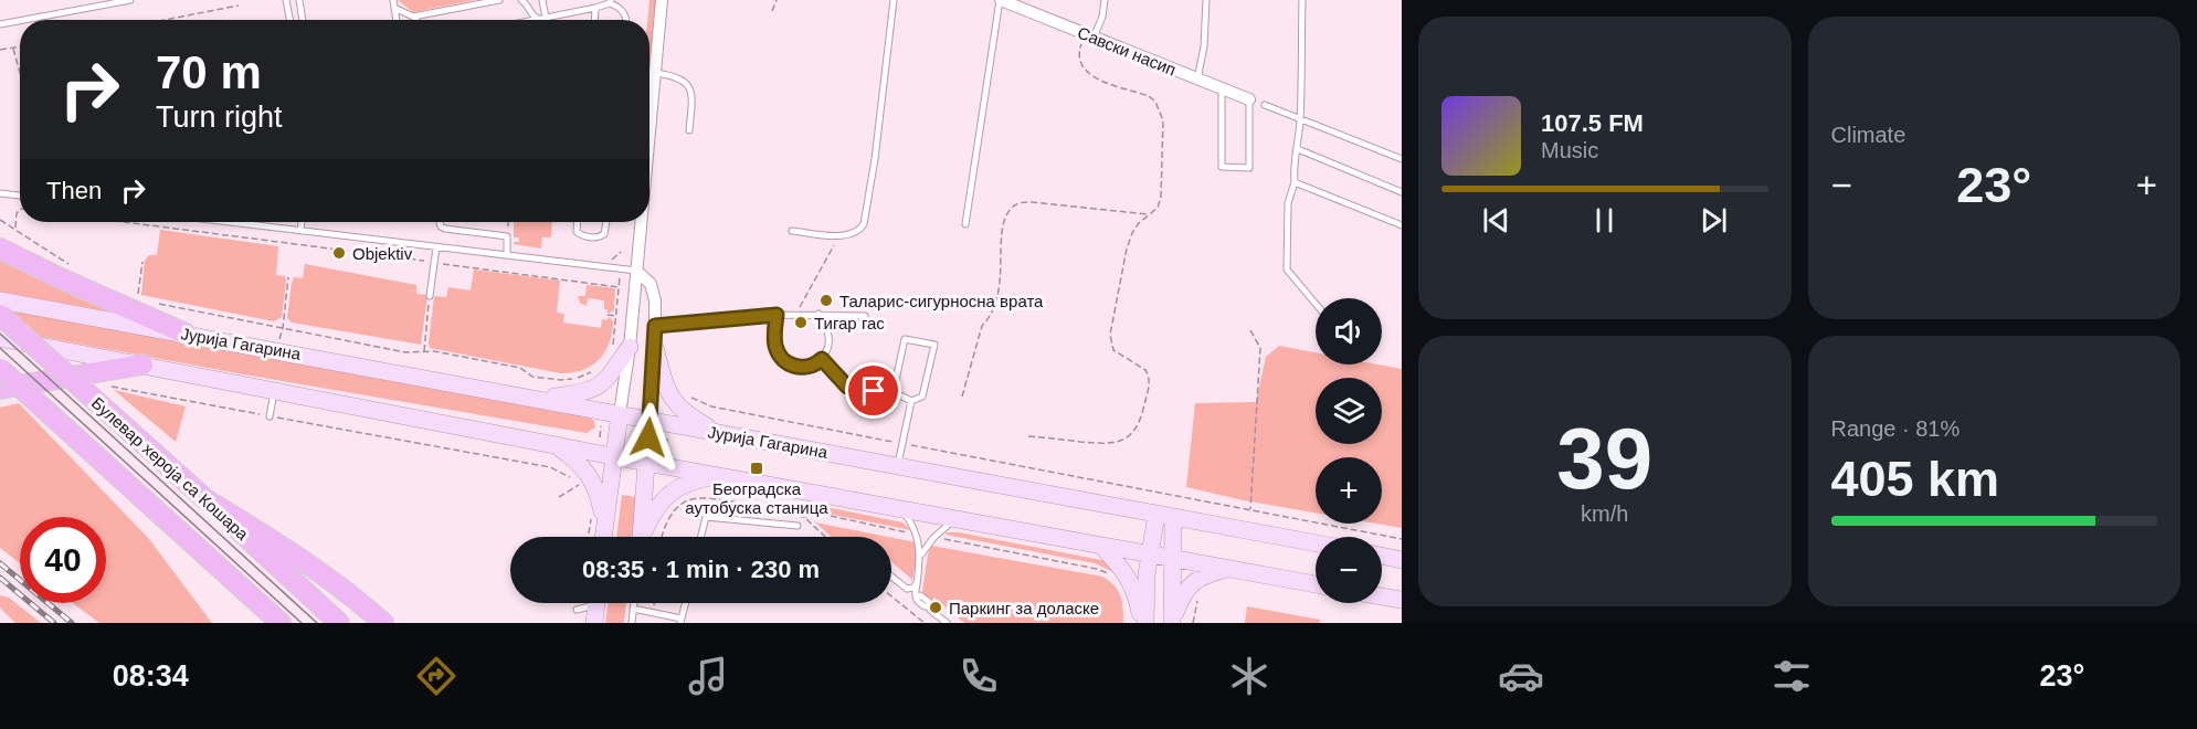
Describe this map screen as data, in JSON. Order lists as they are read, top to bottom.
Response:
{
  "streets": {
    "main road": ["Јурија Гагарина", "Булевар хероја са Кошара"],
    "street": ["Савски насип"]
  },
  "places": {
    "other": [
      "Objektiv",
      "Таларис-сигурносна врата",
      "Тигар гас",
      "Паркинг за доласке"
    ],
    "transit": ["Београдска аутобуска станица"]
  },
  "page": {
    "tile": [
      "Climate",
      ["39", "km/h"],
      ["Range · 81%", "405 km"]
    ],
    "turn": ["70 m", "Turn right"],
    "song": ["107.5 FM", "Music"],
    "heat": ["−", "23°", "+"],
    "then": "Then",
    "map_buttons": ["+", "−"],
    "limit": "40",
    "trip": "08:35 · 1 min · 230 m",
    "tabs": ["08:34", "23°"]
  }
}
